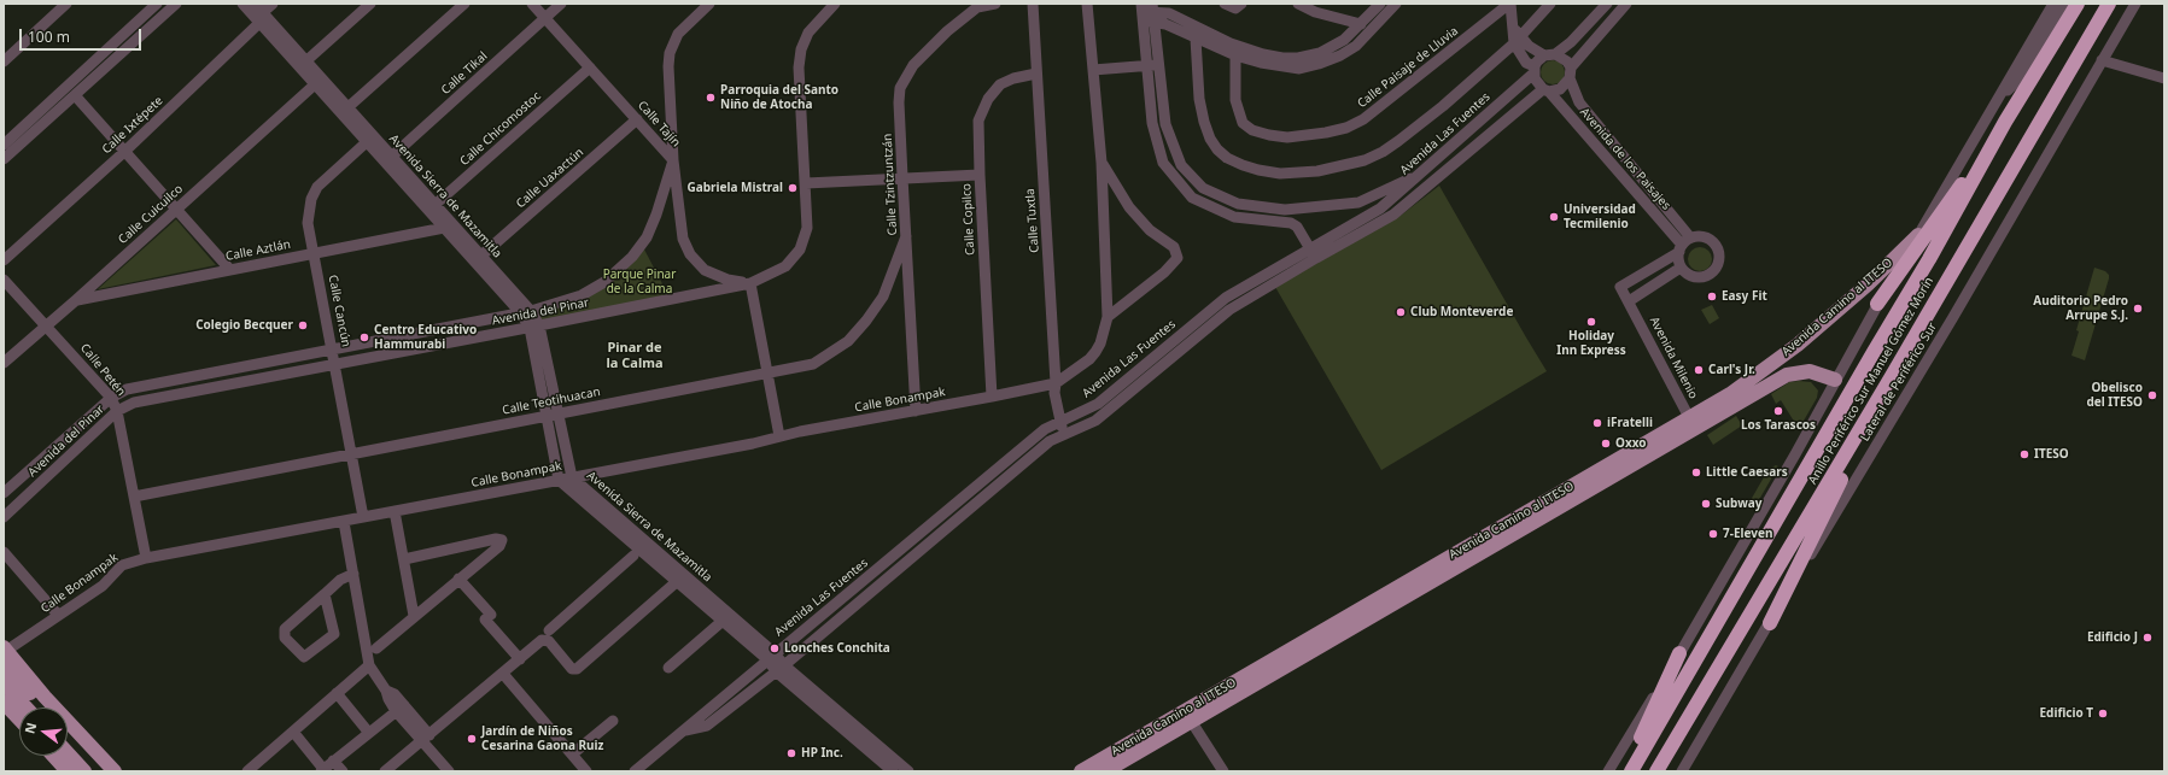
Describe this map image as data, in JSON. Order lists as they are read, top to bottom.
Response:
{
  "streets": {
    "highway": ["Anillo Periférico Sur Manuel Gómez Morín"],
    "main road": ["Avenida Camino al ITESO"],
    "street": [
      "Calle Paisaje de Lluvia",
      "Calle Tikal",
      "Calle Tajín",
      "Calle Ixtépete",
      "Calle Chicomostoc",
      "Avenida Las Fuentes",
      "Avenida de los Paisajes",
      "Calle Uaxactún",
      "Calle Tzintzuntzán",
      "Avenida Sierra de Mazamitla",
      "Calle Cuicuilco",
      "Calle Copilco",
      "Calle Tuxtla",
      "Calle Aztlán",
      "Calle Cancún",
      "Avenida del Pinar",
      "Avenida Milenio",
      "Calle Petén",
      "Lateral de Periférico Sur",
      "Calle Bonampak",
      "Calle Teotihuacan"
    ]
  },
  "crossings": [
    ["Calle Tikal", "Calle Tajín"],
    ["Calle Tikal", "Avenida Sierra de Mazamitla"],
    ["Calle Tajín", "Calle Chicomostoc"],
    ["Calle Tajín", "Calle Uaxactún"],
    ["Calle Tajín", "Avenida del Pinar"],
    ["Calle Ixtépete", "Avenida Sierra de Mazamitla"],
    ["Calle Chicomostoc", "Avenida Sierra de Mazamitla"],
    ["Avenida Las Fuentes", "Avenida de los Paisajes"],
    ["Avenida Las Fuentes", "Avenida Sierra de Mazamitla"],
    ["Avenida Las Fuentes", "Calle Tuxtla"],
    ["Avenida de los Paisajes", "Avenida Milenio"],
    ["Calle Uaxactún", "Avenida Sierra de Mazamitla"],
    ["Calle Tzintzuntzán", "Calle Bonampak"],
    ["Calle Tzintzuntzán", "Calle Teotihuacan"],
    ["Avenida Sierra de Mazamitla", "Calle Cuicuilco"],
    ["Avenida Sierra de Mazamitla", "Calle Aztlán"],
    ["Avenida Sierra de Mazamitla", "Calle Cancún"],
    ["Avenida Sierra de Mazamitla", "Avenida del Pinar"],
    ["Avenida Sierra de Mazamitla", "Calle Bonampak"],
    ["Avenida Sierra de Mazamitla", "Calle Teotihuacan"],
    ["Calle Cuicuilco", "Calle Aztlán"],
    ["Calle Cuicuilco", "Calle Petén"],
    ["Calle Copilco", "Calle Tuxtla"],
    ["Calle Copilco", "Calle Bonampak"],
    ["Calle Tuxtla", "Calle Bonampak"],
    ["Calle Aztlán", "Calle Cancún"],
    ["Avenida Camino al ITESO", "Avenida Milenio"],
    ["Calle Cancún", "Avenida del Pinar"],
    ["Calle Cancún", "Calle Bonampak"],
    ["Calle Cancún", "Calle Teotihuacan"],
    ["Avenida del Pinar", "Calle Petén"],
    ["Calle Petén", "Calle Bonampak"],
    ["Calle Petén", "Calle Teotihuacan"]
  ],
  "districts": ["Pinar de la Calma"],
  "parks": ["Parque Pinar de la Calma"],
  "places": [
    "Parroquia del Santo Niño de Atocha",
    "Gabriela Mistral",
    "Universidad Tecmilenio",
    "Easy Fit",
    "Auditorio Pedro Arrupe S.J.",
    "Club Monteverde",
    "Holiday Inn Express",
    "Colegio Becquer",
    "Centro Educativo Hammurabi",
    "Carl's Jr.",
    "Obelisco del ITESO",
    "Los Tarascos",
    "iFratelli",
    "Oxxo",
    "ITESO",
    "Little Caesars",
    "Subway",
    "7-Eleven",
    "Edificio J",
    "Lonches Conchita",
    "Edificio T",
    "Jardín de Niños Cesarina Gaona Ruiz",
    "HP Inc."
  ],
  "scale_bar": "100 m",
  "north": "left"
}
